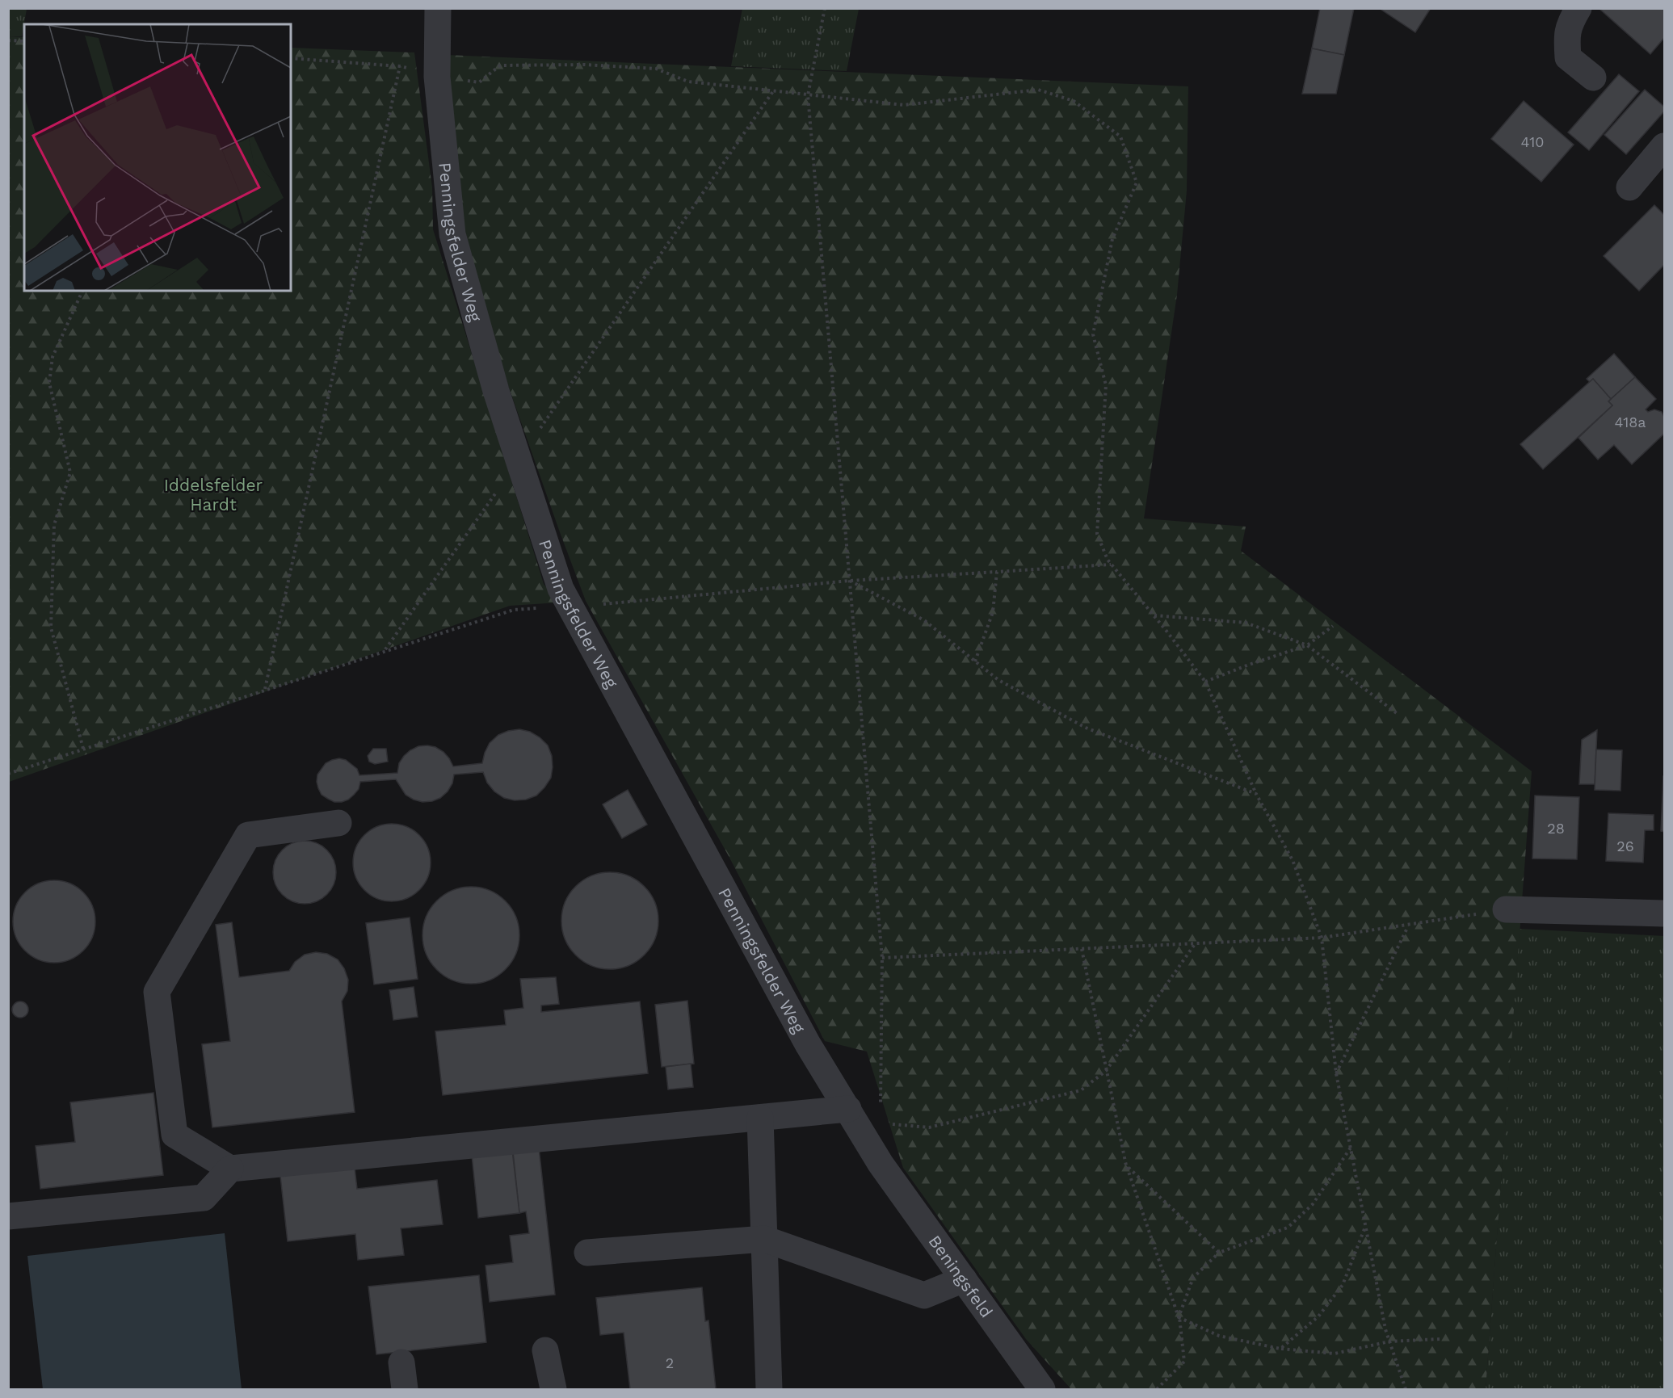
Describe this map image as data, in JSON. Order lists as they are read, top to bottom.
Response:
{
  "streets": {
    "street": ["Penningsfelder Weg", "Beningsfeld"]
  },
  "crossings": [
    ["Penningsfelder Weg", "Beningsfeld"]
  ],
  "parks": ["Iddelsfelder Hardt"],
  "house_numbers": [
    "410",
    "418a",
    "28",
    "26",
    "2"
  ]
}
